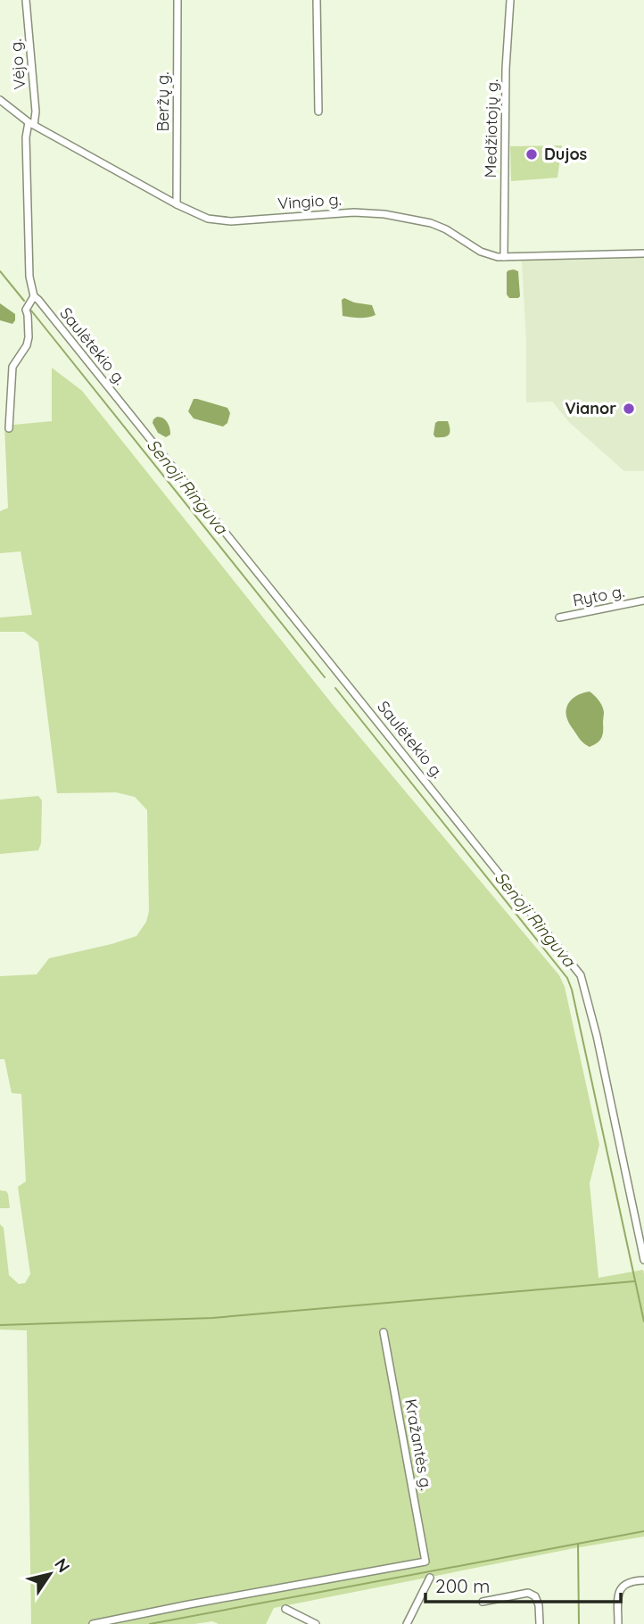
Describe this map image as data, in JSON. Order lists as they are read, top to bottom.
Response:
{
  "streets": {
    "street": [
      "Vėjo g.",
      "Beržų g.",
      "Medžiotojų g.",
      "Vingio g.",
      "Saulėtekio g.",
      "Ryto g.",
      "Kražantės g."
    ]
  },
  "crossings": [
    ["Vėjo g.", "Vingio g."],
    ["Vėjo g.", "Saulėtekio g."],
    ["Beržų g.", "Vingio g."],
    ["Medžiotojų g.", "Vingio g."]
  ],
  "water": ["Senoji Ringuva"],
  "places": ["Dujos", "Vianor"],
  "scale_bar": "200 m",
  "north": "top right"
}
